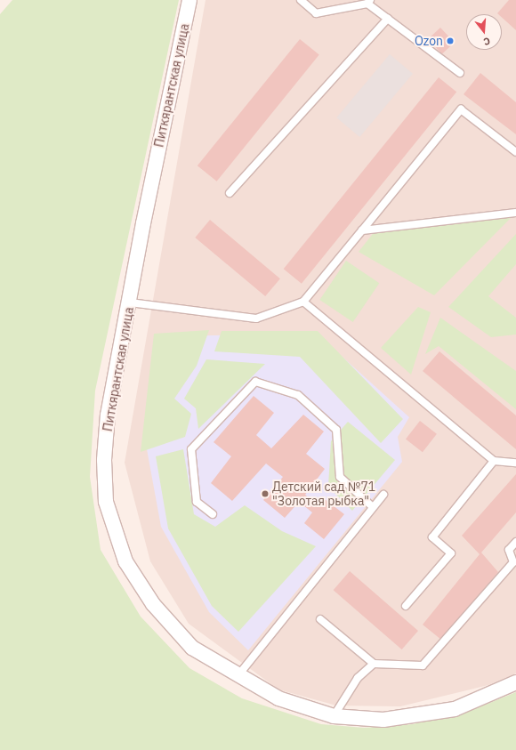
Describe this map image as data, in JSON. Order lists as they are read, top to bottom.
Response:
{
  "streets": {
    "street": ["Питкярантская улица"]
  },
  "places": ["Ozon", "Детский сад №71 \"Золотая рыбка\""],
  "north": "bottom"
}
